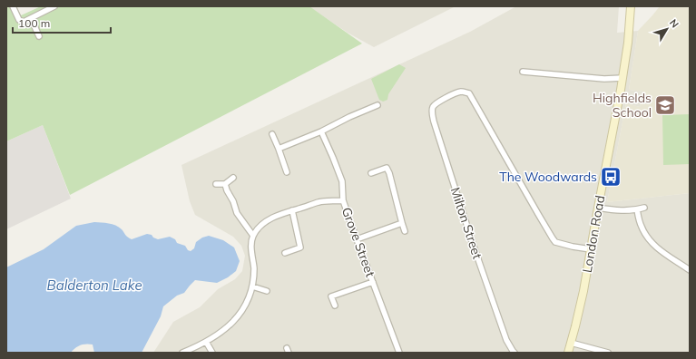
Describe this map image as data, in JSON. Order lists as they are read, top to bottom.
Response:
{
  "streets": {
    "main road": ["London Road"],
    "street": ["Milton Street", "Grove Street"]
  },
  "crossings": [
    ["Milton Street", "London Road"]
  ],
  "water": ["Balderton Lake"],
  "places": {
    "school or university": ["Highfields School"],
    "bus stop": ["The Woodwards"]
  },
  "scale_bar": "100 m",
  "north": "top right"
}
